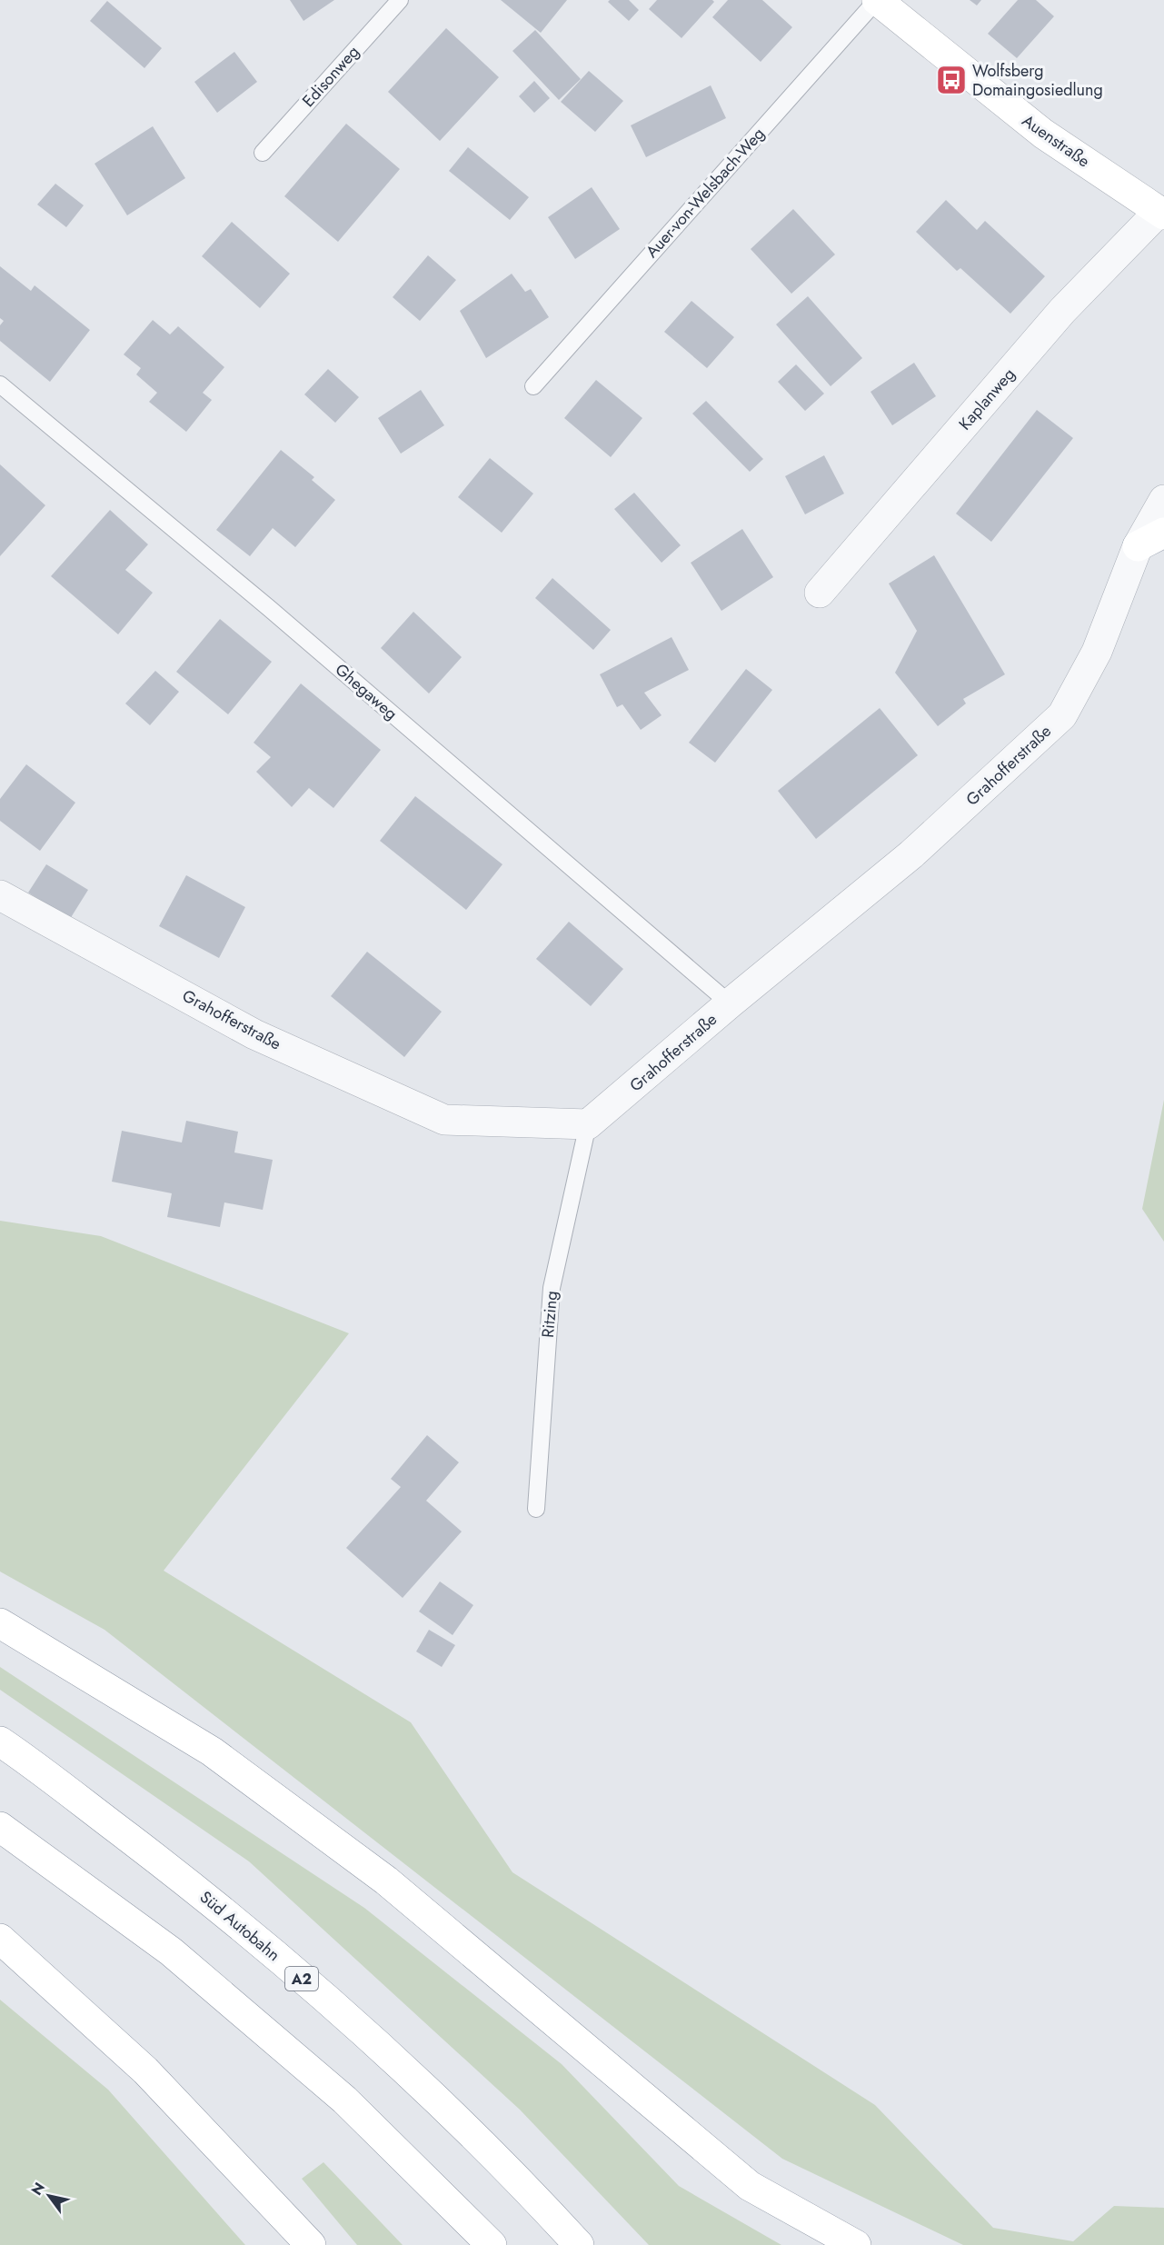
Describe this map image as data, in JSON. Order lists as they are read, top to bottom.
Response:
{
  "streets": {
    "main road": ["Auenstraße", "Süd Autobahn", "A2"],
    "street": ["Kaplanweg", "Grahofferstraße"],
    "lane": [
      "Edisonweg",
      "Auer-von-Welsbach-Weg",
      "Ghegaweg",
      "Ritzing"
    ]
  },
  "crossings": [
    ["Auenstraße", "Auer-von-Welsbach-Weg"],
    ["Auenstraße", "Kaplanweg"],
    ["Ghegaweg", "Grahofferstraße"],
    ["Grahofferstraße", "Ritzing"]
  ],
  "places": {
    "bus stop": ["Wolfsberg Domaingosiedlung"]
  },
  "north": "top left"
}
